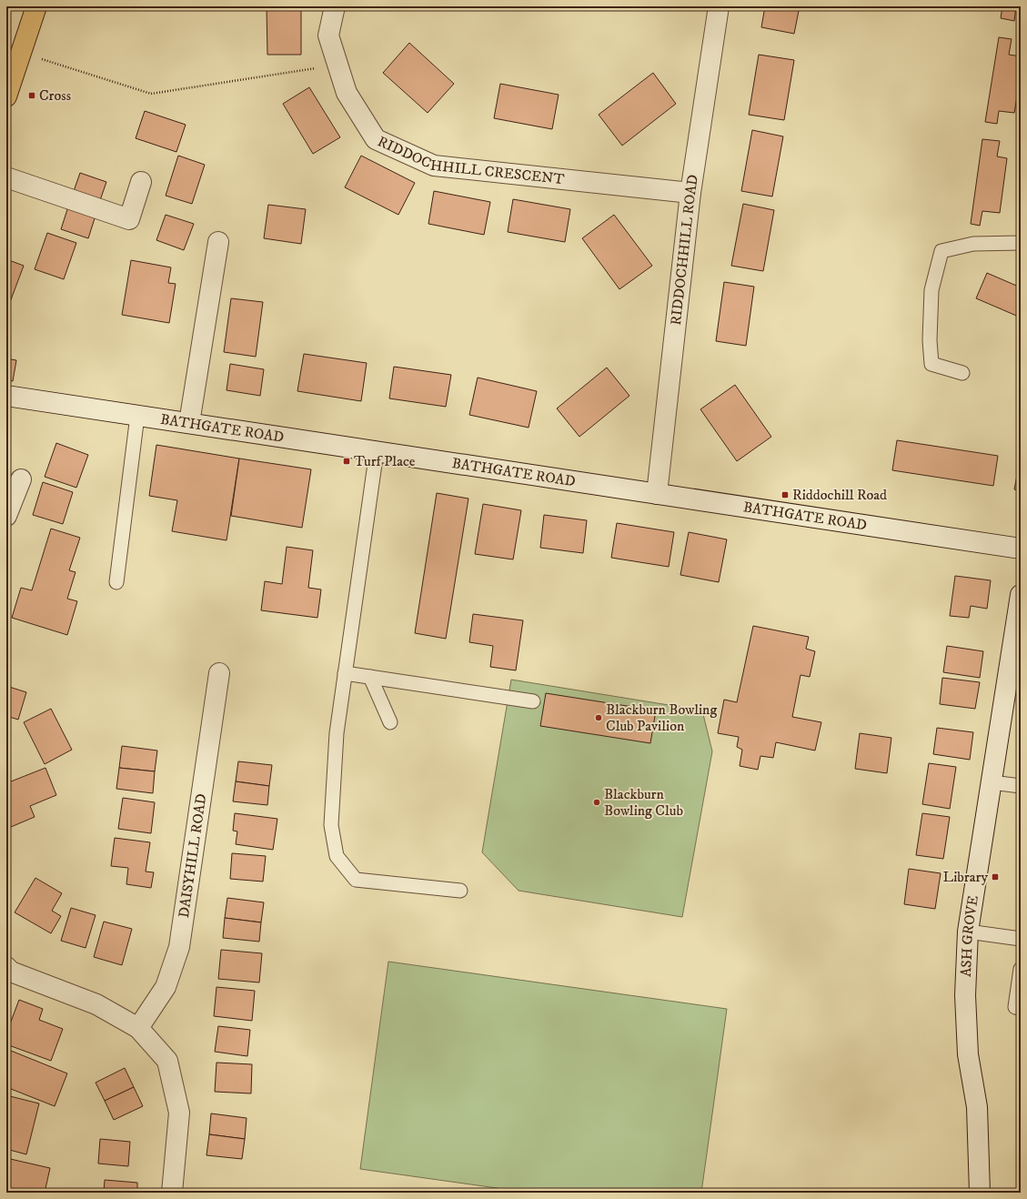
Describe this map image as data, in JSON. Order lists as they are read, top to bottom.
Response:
{
  "streets": {
    "street": [
      "RIDDOCHHILL CRESCENT",
      "RIDDOCHHILL ROAD",
      "BATHGATE ROAD",
      "DAISYHILL ROAD",
      "ASH GROVE"
    ]
  },
  "crossings": [
    ["RIDDOCHHILL CRESCENT", "RIDDOCHHILL ROAD"],
    ["RIDDOCHHILL ROAD", "BATHGATE ROAD"]
  ],
  "places": {
    "transit": [
      "Cross",
      "Turf Place",
      "Riddochill Road",
      "Library"
    ],
    "other": ["Blackburn Bowling Club Pavilion", "Blackburn Bowling Club"]
  }
}
